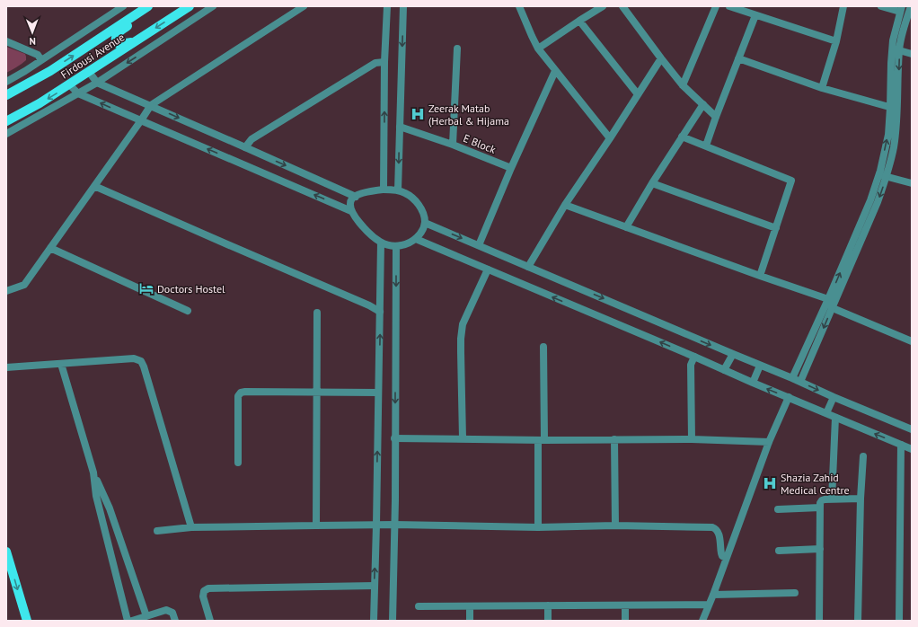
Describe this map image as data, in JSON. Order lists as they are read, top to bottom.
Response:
{
  "streets": {
    "main road": ["Firdousi Avenue"],
    "street": ["E Block"]
  },
  "places": {
    "hospital": ["Zeerak Matab (Herbal & Hijama", "Shazia Zahid Medical Centre"],
    "hotel": ["Doctors Hostel"]
  },
  "north": "bottom"
}
